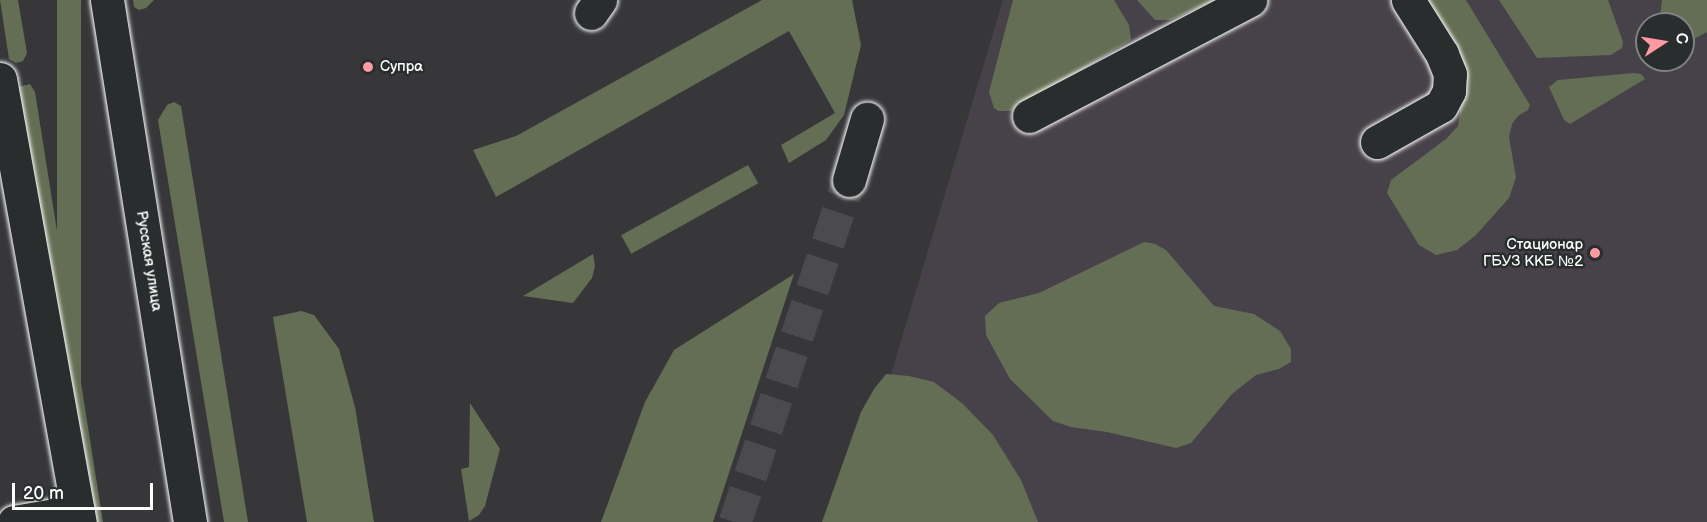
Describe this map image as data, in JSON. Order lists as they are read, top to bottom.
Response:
{
  "streets": {
    "main road": ["Русская улица"]
  },
  "places": ["Супра", "Стационар ГБУЗ ККБ №2"],
  "scale_bar": "20 m",
  "north": "right"
}
